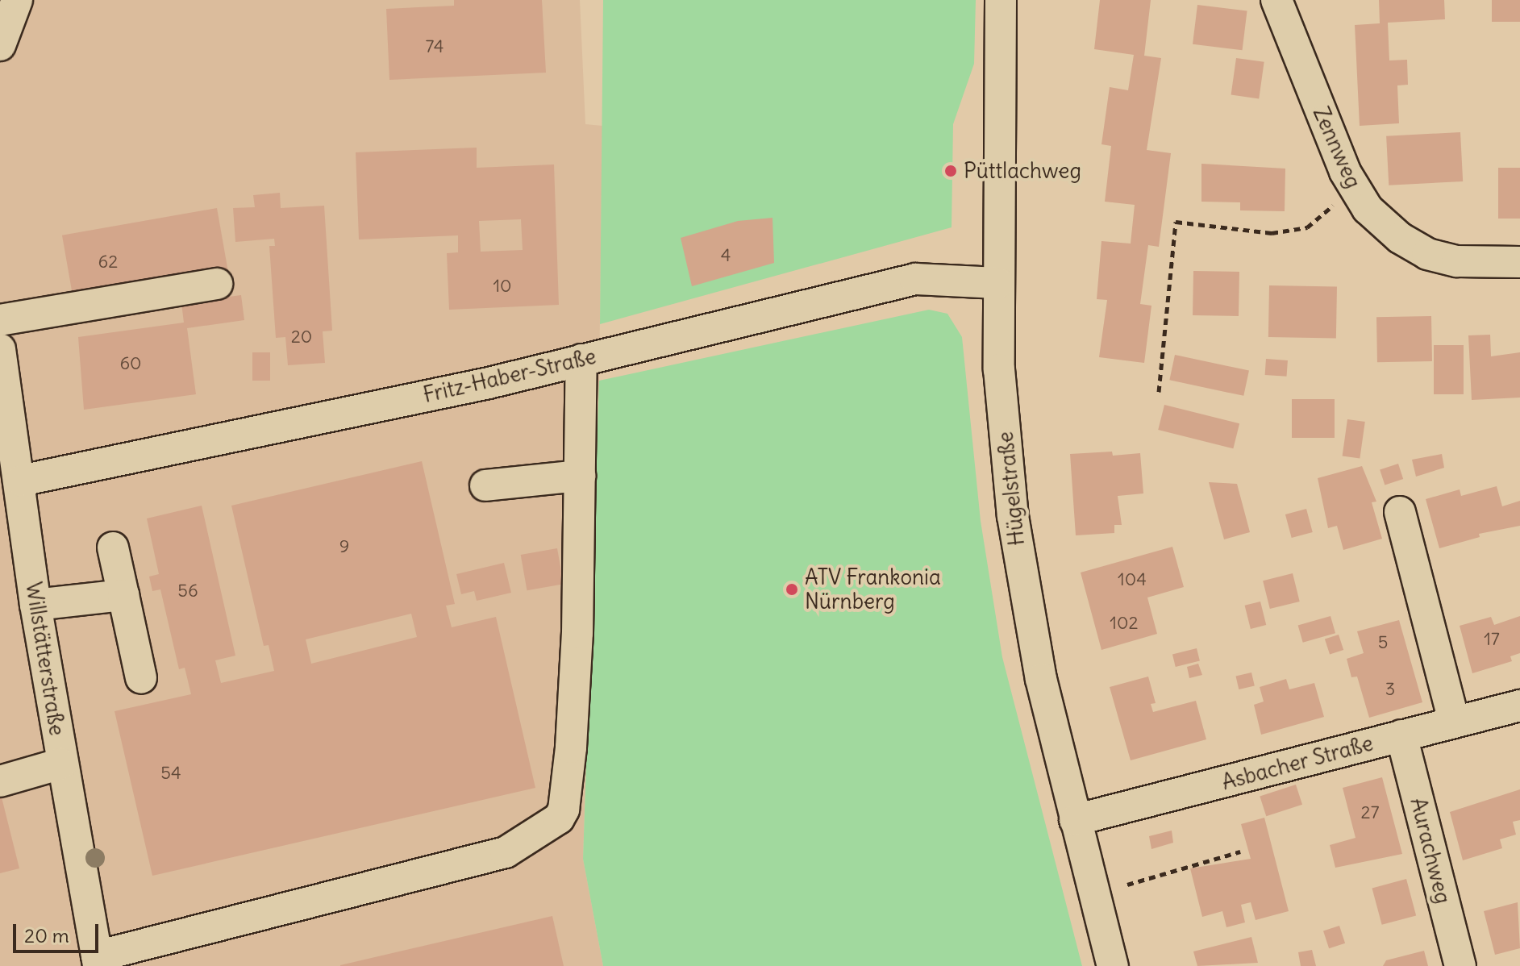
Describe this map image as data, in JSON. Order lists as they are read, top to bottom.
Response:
{
  "streets": {
    "street": [
      "Zennweg",
      "Fritz-Haber-Straße",
      "Hügelstraße",
      "Willstätterstraße",
      "Asbacher Straße",
      "Aurachweg"
    ]
  },
  "crossings": [
    ["Fritz-Haber-Straße", "Hügelstraße"],
    ["Fritz-Haber-Straße", "Willstätterstraße"],
    ["Hügelstraße", "Asbacher Straße"],
    ["Asbacher Straße", "Aurachweg"]
  ],
  "places": ["Püttlachweg", "ATV Frankonia Nürnberg"],
  "house_numbers": [
    "74",
    "4",
    "62",
    "10",
    "20",
    "60",
    "9",
    "104",
    "56",
    "102",
    "17",
    "5",
    "3",
    "54",
    "27"
  ],
  "scale_bar": "20 m"
}
